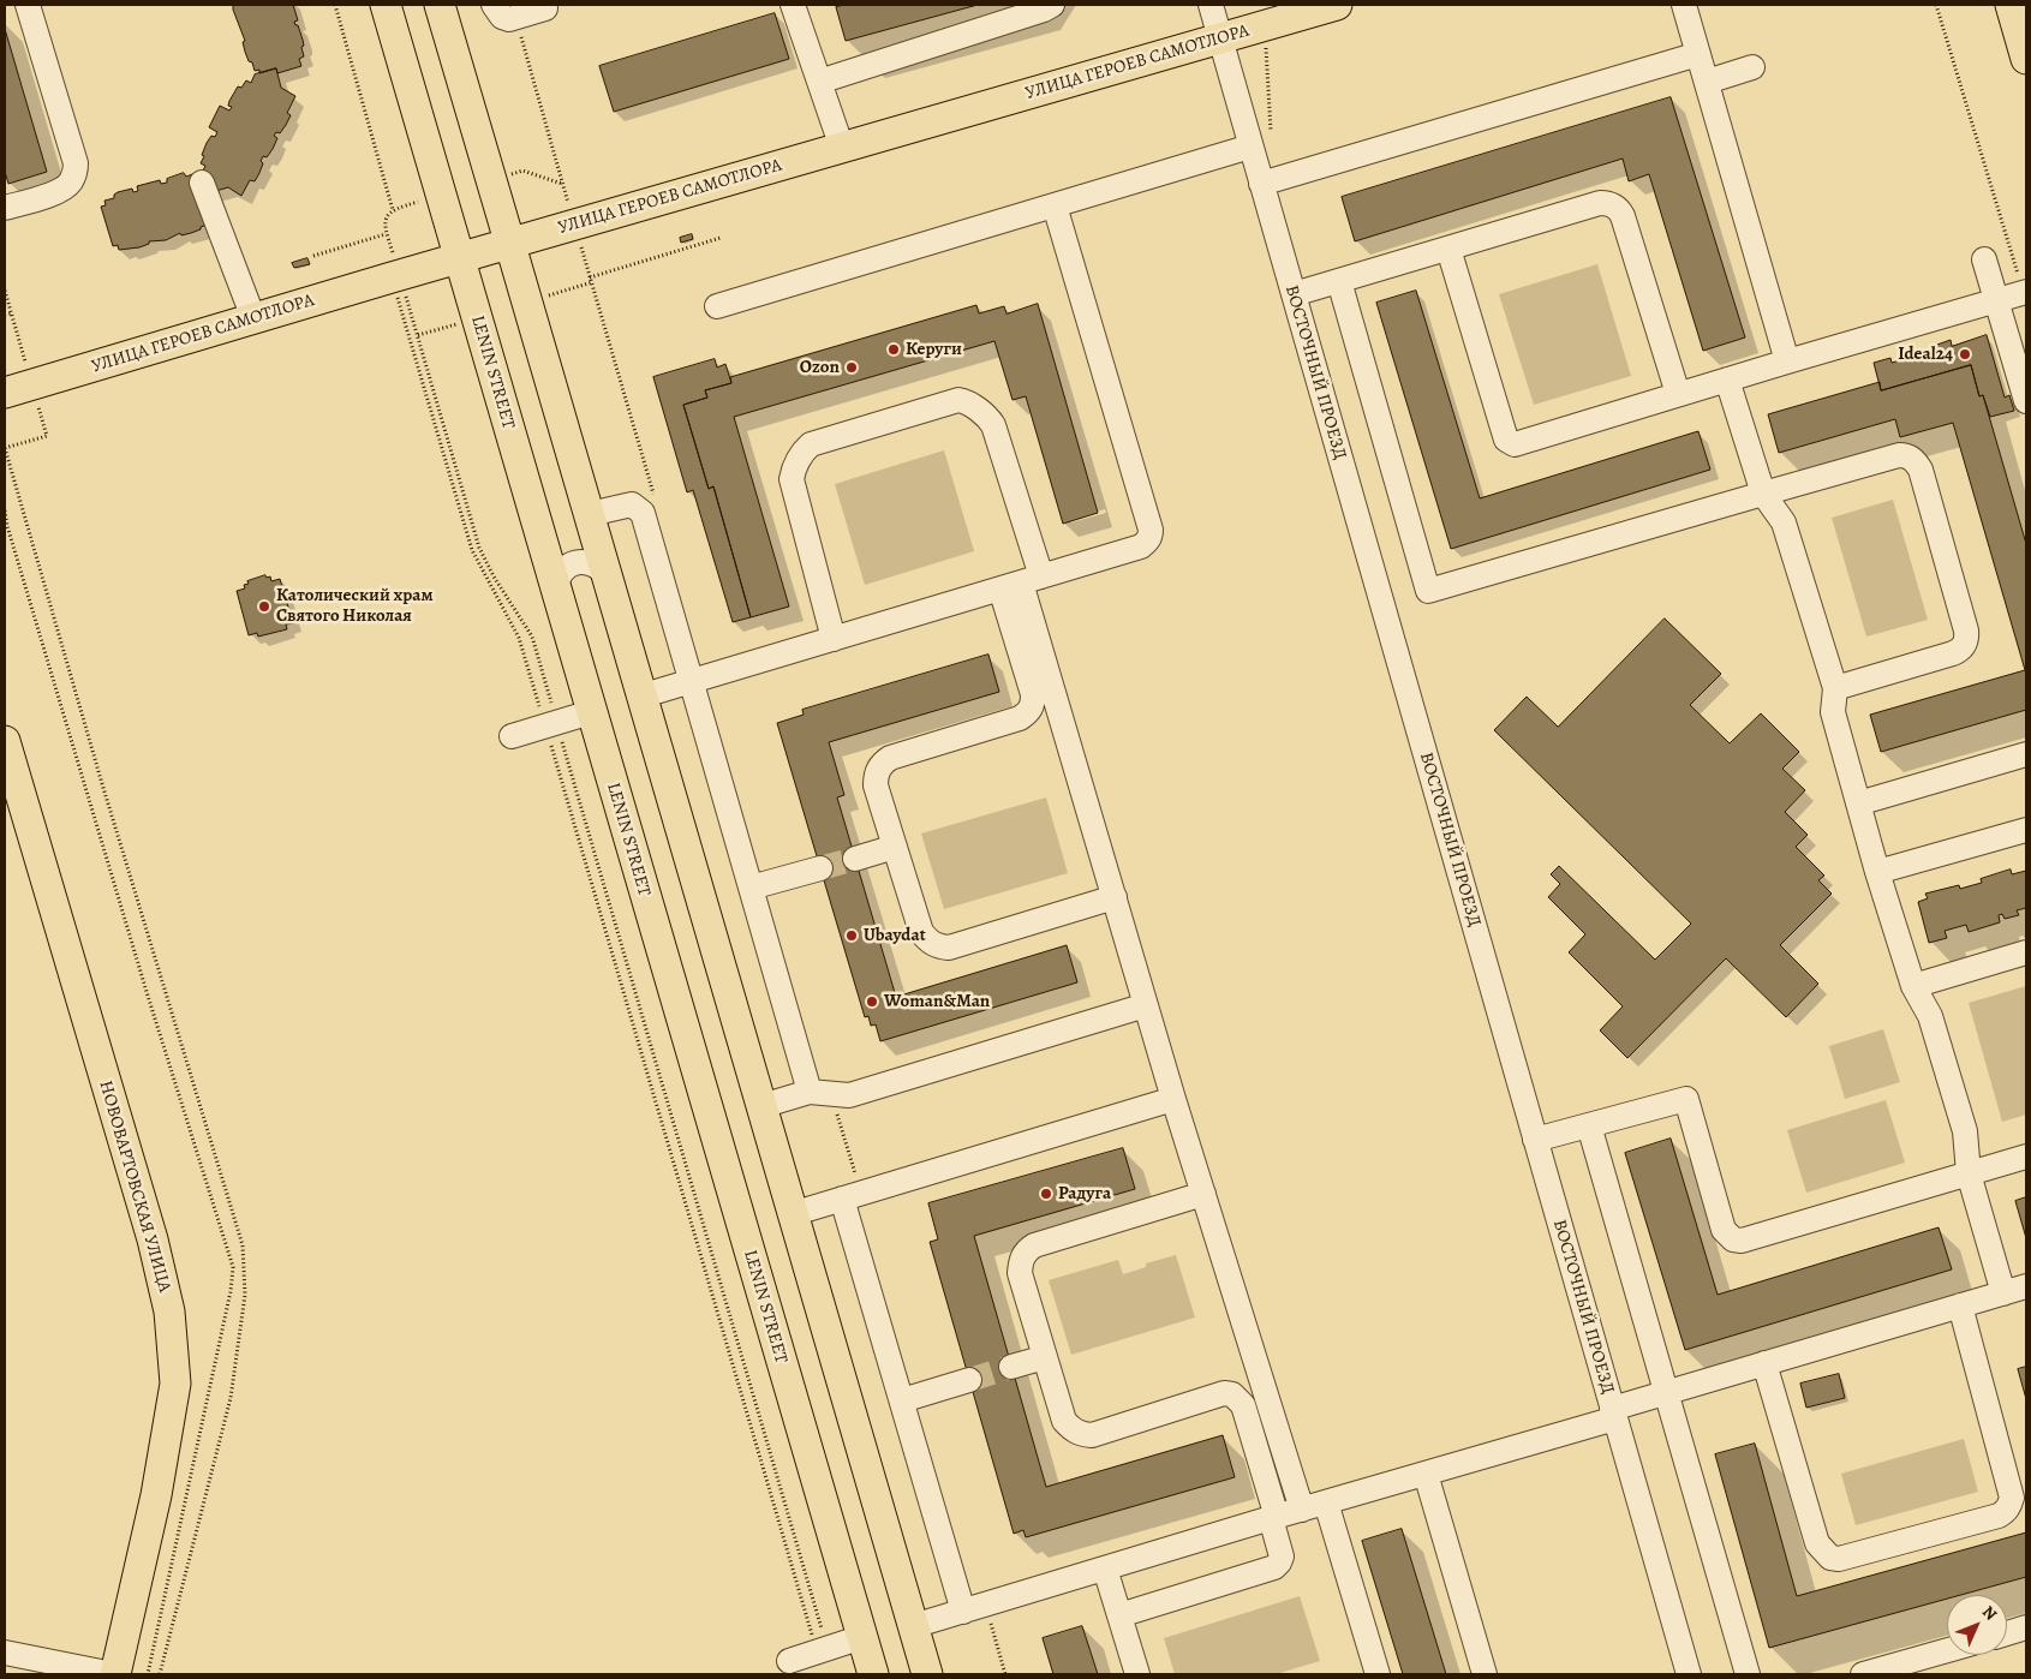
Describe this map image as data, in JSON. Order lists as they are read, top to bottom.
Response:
{
  "streets": {
    "main road": ["УЛИЦА ГЕРОЕВ САМОТЛОРА", "LENIN STREET", "НОВОВАРТОВСКАЯ УЛИЦА"],
    "street": ["ВОСТОЧНЫЙ ПРОЕЗД"]
  },
  "crossings": [
    ["УЛИЦА ГЕРОЕВ САМОТЛОРА", "LENIN STREET"],
    ["УЛИЦА ГЕРОЕВ САМОТЛОРА", "ВОСТОЧНЫЙ ПРОЕЗД"]
  ],
  "places": [
    "Керуги",
    "Ideal24",
    "Ozon",
    "Католический храм Святого Николая",
    "Ubaydat",
    "Woman&Man",
    "Радуга"
  ],
  "north": "top right"
}
